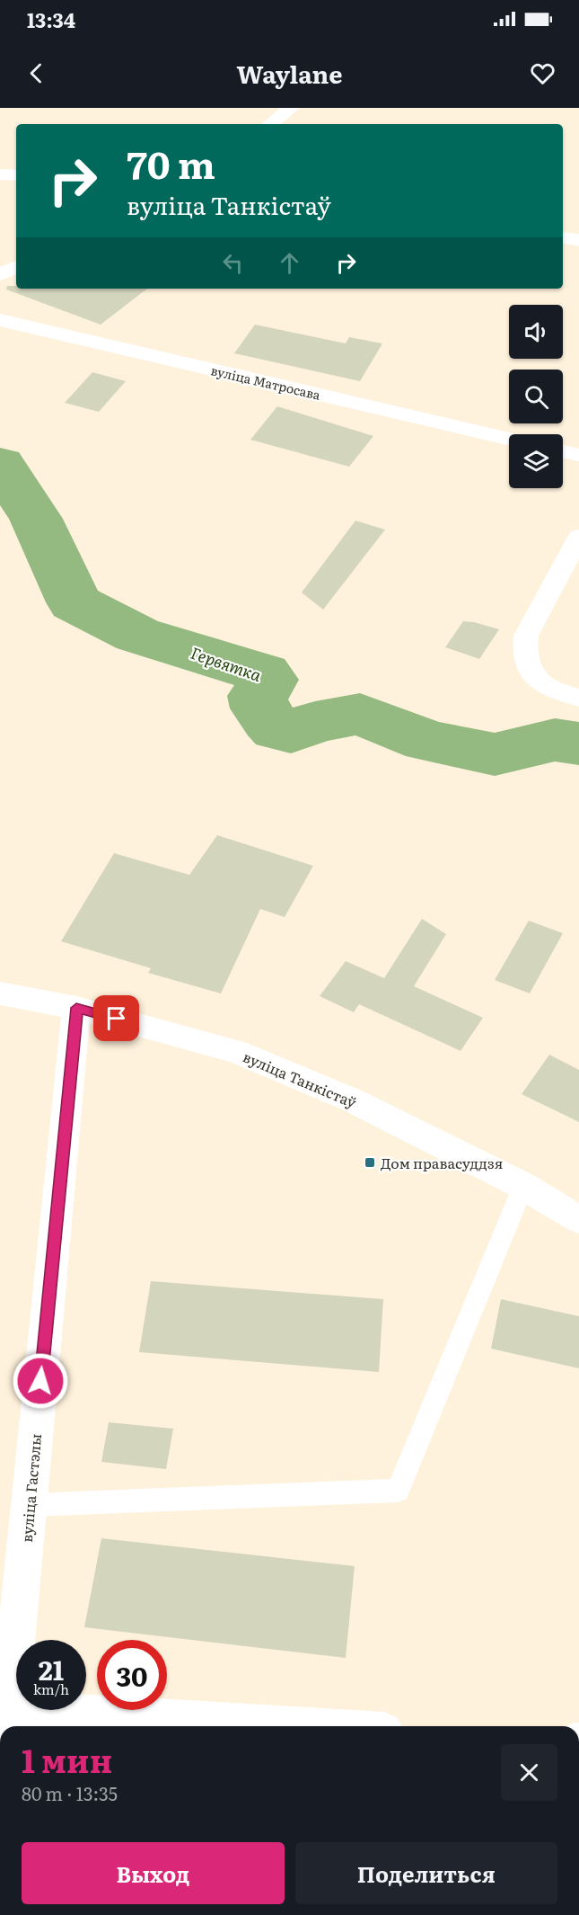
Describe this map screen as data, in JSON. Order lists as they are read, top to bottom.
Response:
{
  "streets": {
    "street": ["вуліца Матросава", "вуліца Танкістаў", "вуліца Гастэлы"]
  },
  "crossings": [
    ["вуліца Танкістаў", "вуліца Гастэлы"]
  ],
  "water": ["Гервятка"],
  "places": {
    "transit": ["Дом правасуддзя"]
  },
  "page": {
    "status": "13:34",
    "header": "Waylane",
    "turn": ["70 m", "вуліца Танкістаў"],
    "speed": "21 km/h",
    "limit": "30",
    "heading": ["1 мин", "80 m · 13:35"],
    "buttons": ["Выход", "Поделиться"]
  }
}
